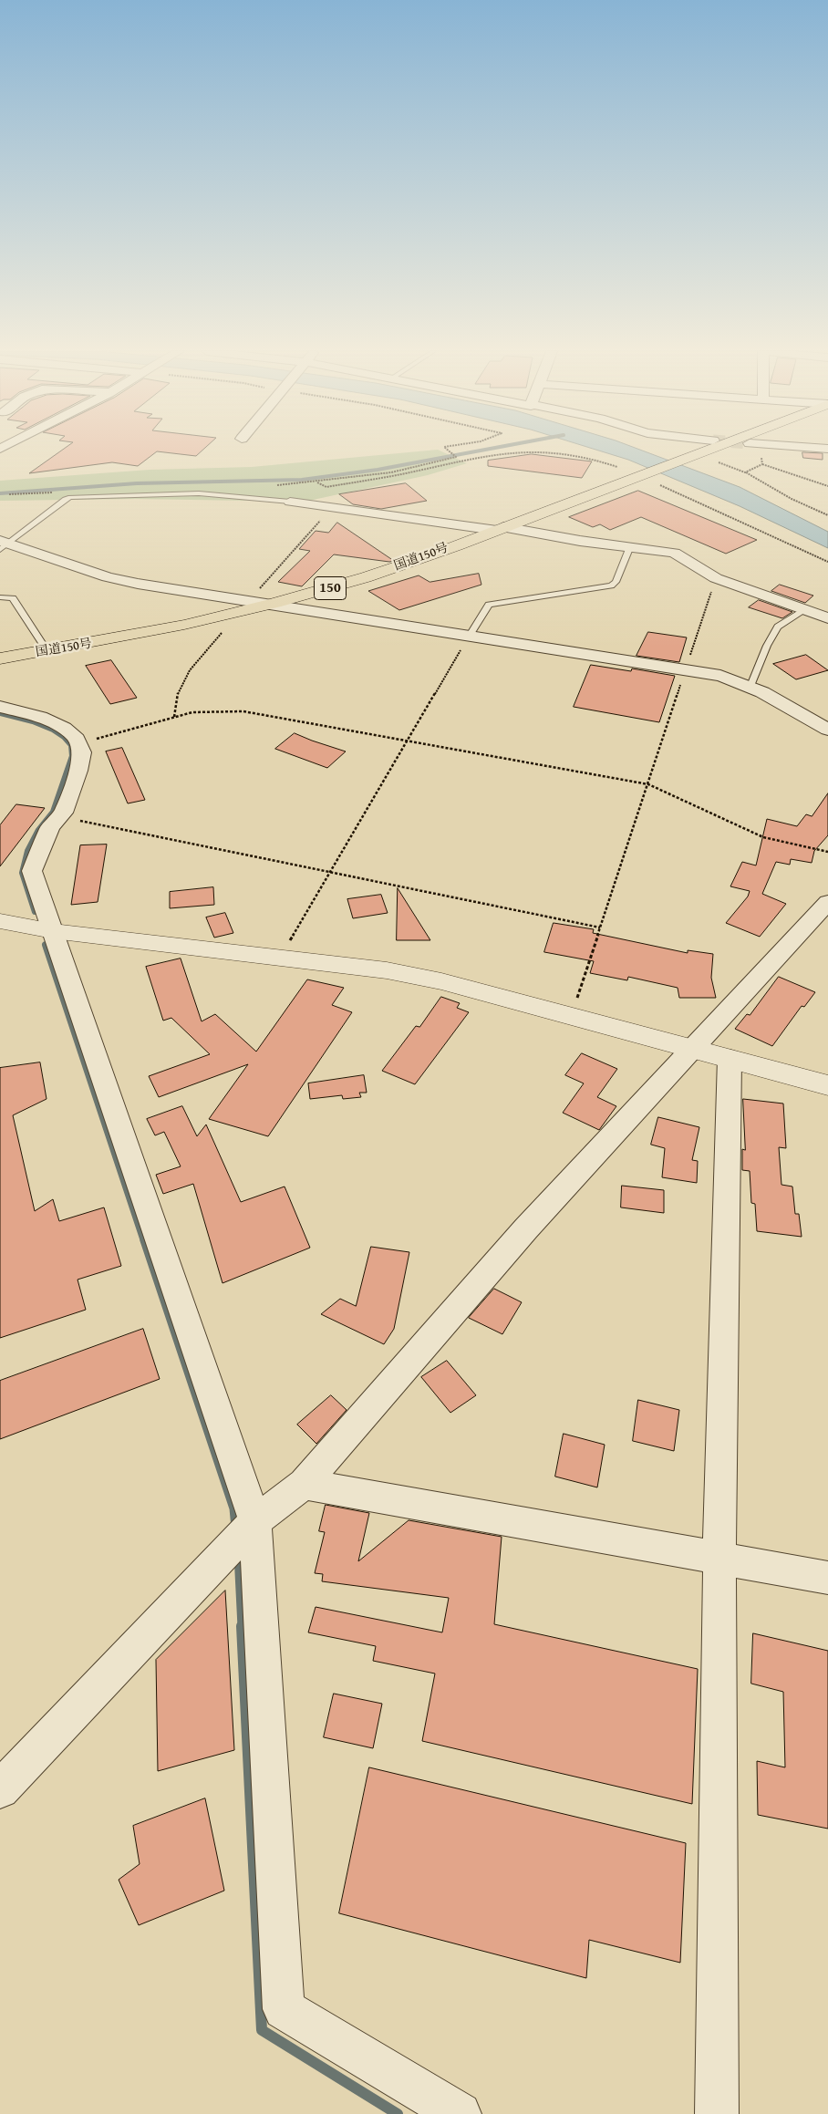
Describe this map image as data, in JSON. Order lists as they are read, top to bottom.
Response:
{
  "streets": {
    "highway": ["国道150号", "150"]
  }
}
